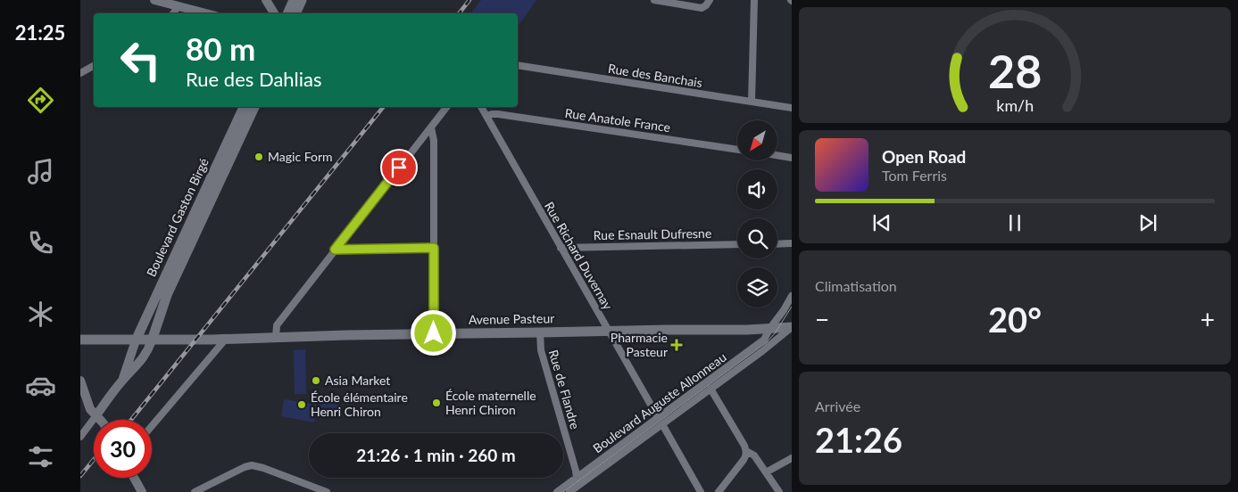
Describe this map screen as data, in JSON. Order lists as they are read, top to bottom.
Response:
{
  "streets": {
    "main road": ["Boulevard Gaston Birgé", "Avenue Pasteur"],
    "street": [
      "Rue des Banchais",
      "Rue Anatole France",
      "Rue Esnault Dufresne",
      "Rue Richard Duvernay",
      "Rue de Flandre",
      "Boulevard Auguste Allonneau"
    ]
  },
  "crossings": [
    ["Rue Anatole France", "Rue Richard Duvernay"],
    ["Boulevard Gaston Birgé", "Avenue Pasteur"],
    ["Rue Esnault Dufresne", "Rue Richard Duvernay"],
    ["Rue Richard Duvernay", "Avenue Pasteur"],
    ["Rue Richard Duvernay", "Boulevard Auguste Allonneau"],
    ["Avenue Pasteur", "Rue de Flandre"],
    ["Avenue Pasteur", "Boulevard Auguste Allonneau"],
    ["Rue de Flandre", "Boulevard Auguste Allonneau"]
  ],
  "places": {
    "other": [
      "Magic Form",
      "Asia Market",
      "École maternelle Henri Chiron",
      "École élémentaire Henri Chiron"
    ],
    "health": ["Pharmacie Pasteur"]
  },
  "north": "bottom left",
  "page": {
    "tabs": "21:25",
    "turn": ["80 m", "Rue des Dahlias"],
    "song": ["Open Road", "Tom Ferris"],
    "tile": [
      "Climatisation",
      ["Arrivée", "21:26"]
    ],
    "heat": ["−", "20°", "+"],
    "limit": "30",
    "trip": "21:26 · 1 min · 260 m",
    "gauge": ["28", "km/h"]
  }
}
